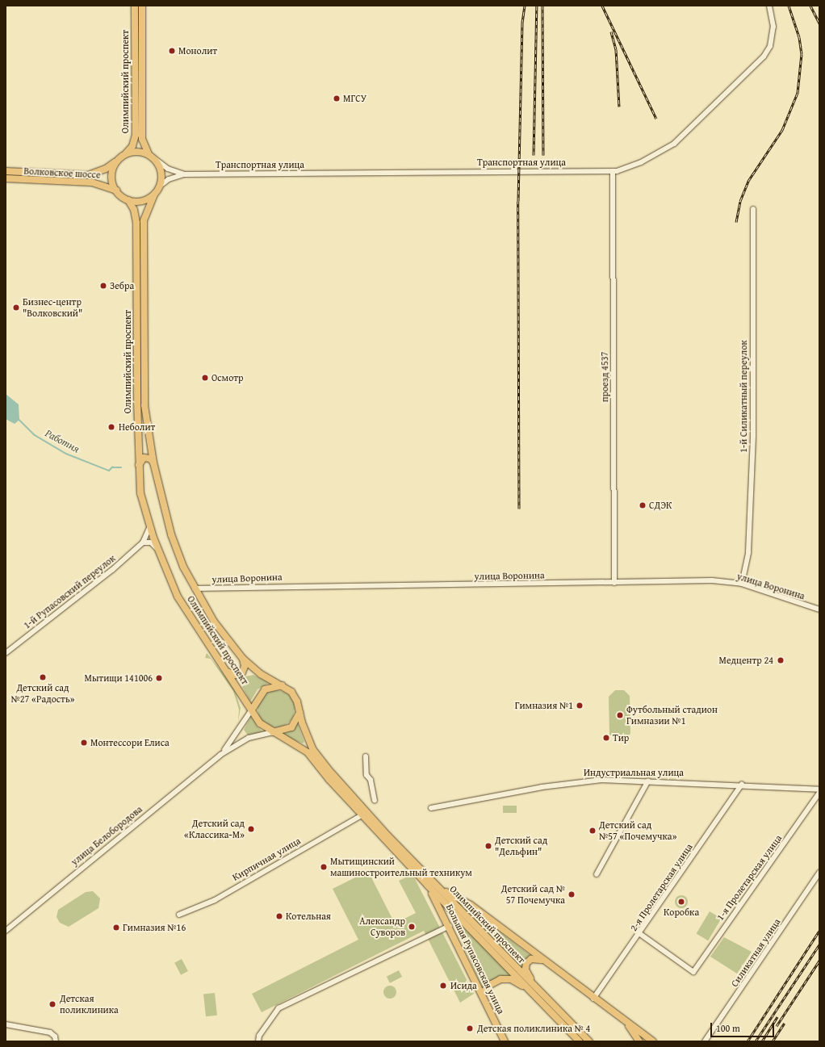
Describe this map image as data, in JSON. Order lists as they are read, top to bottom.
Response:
{
  "streets": {
    "main road": ["Олимпийский проспект", "Волковское шоссе", "Большая Рупасовская улица"],
    "street": [
      "Транспортная улица",
      "проезд 4537",
      "1-й Силикатный переулок",
      "улица Воронина",
      "1-й Рупасовский переулок",
      "Индустриальная улица",
      "улица Белобородова",
      "Кирпичная улица",
      "1-я Пролетарская улица",
      "2-я Пролетарская улица",
      "Силикатная улица"
    ]
  },
  "crossings": [
    ["Олимпийский проспект", "Транспортная улица"],
    ["Олимпийский проспект", "Волковское шоссе"],
    ["Олимпийский проспект", "улица Воронина"],
    ["Олимпийский проспект", "1-й Рупасовский переулок"],
    ["Олимпийский проспект", "Кирпичная улица"],
    ["Олимпийский проспект", "Большая Рупасовская улица"],
    ["Транспортная улица", "Волковское шоссе"],
    ["Транспортная улица", "проезд 4537"],
    ["проезд 4537", "улица Воронина"],
    ["1-й Силикатный переулок", "улица Воронина"],
    ["Индустриальная улица", "2-я Пролетарская улица"],
    ["1-я Пролетарская улица", "2-я Пролетарская улица"]
  ],
  "water": ["Работня"],
  "places": [
    "Монолит",
    "МГСУ",
    "Зебра",
    "Бизнес-центр \"Волковский\"",
    "Осмотр",
    "Неболит",
    "СДЭК",
    "Медцентр 24",
    "Детский сад №27 «Радость»",
    "Мытищи 141006",
    "Гимназия №1",
    "Футбольный стадион Гимназии №1",
    "Тир",
    "Монтессори Елиса",
    "Детский сад «Классика-М»",
    "Детский сад №57 «Почемучка»",
    "Детский сад \"Дельфин\"",
    "Мытищинский машиностроительный техникум",
    "Детский сад № 57 Почемучка",
    "Коробка",
    "Котельная",
    "Александр Суворов",
    "Гимназия №16",
    "Исида",
    "Детская поликлиника",
    "Детская поликлиника № 4"
  ],
  "scale_bar": "100 m"
}
